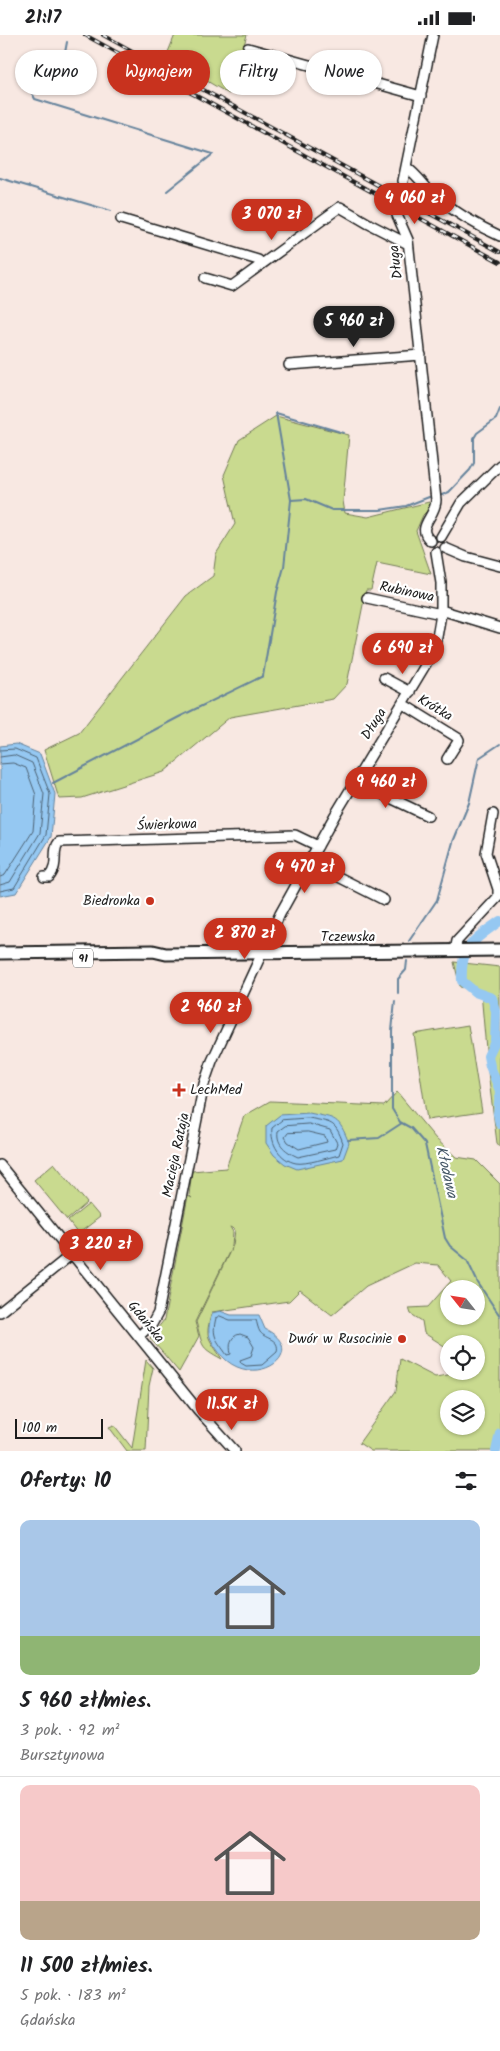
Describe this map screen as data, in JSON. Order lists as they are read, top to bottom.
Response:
{
  "streets": {
    "main road": ["Tczewska", "91"],
    "street": [
      "Długa",
      "Rubinowa",
      "Krótka",
      "Świerkowa",
      "Macieja Rataja",
      "Gdańska"
    ]
  },
  "crossings": [
    ["Długa", "Rubinowa"],
    ["Długa", "Krótka"],
    ["Długa", "Świerkowa"],
    ["Długa", "Tczewska"],
    ["Długa", "Macieja Rataja"],
    ["Tczewska", "Macieja Rataja"],
    ["Macieja Rataja", "Gdańska"]
  ],
  "water": ["Kłodawa"],
  "places": {
    "other": ["Biedronka", "Dwór w Rusocinie"],
    "health": ["LechMed"]
  },
  "scale_bar": "100 m",
  "north": "top left",
  "page": {
    "status": "21:17",
    "chip": [
      "Kupno",
      "Wynajem",
      "Filtry",
      "Nowe"
    ],
    "price": [
      "4 060 zł",
      "3 070 zł",
      "5 960 zł",
      "6 690 zł",
      "9 460 zł",
      "4 470 zł",
      "2 870 zł",
      "2 960 zł",
      "3 220 zł",
      "11.5K zł"
    ],
    "scale": "100 m",
    "heading": "Oferty: 10",
    "list": [
      {
        "name": "5 960 zł/mies.",
        "note": "3 pok. · 92 m² · Bursztynowa"
      },
      {
        "name": "11 500 zł/mies.",
        "note": "5 pok. · 183 m² · Gdańska"
      }
    ]
  }
}
